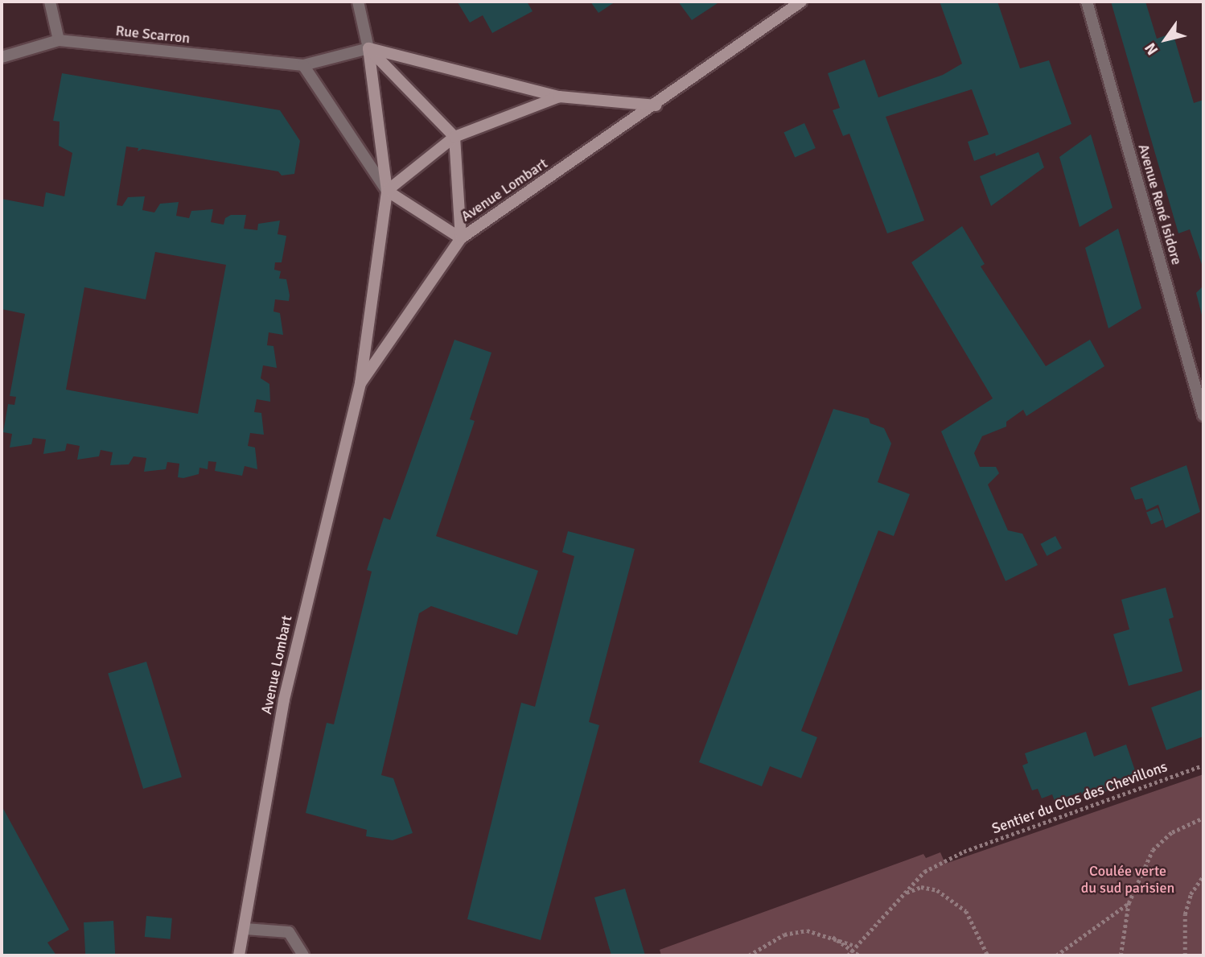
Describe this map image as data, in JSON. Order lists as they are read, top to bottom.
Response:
{
  "streets": {
    "main road": ["Avenue Lombart"],
    "street": ["Rue Scarron", "Avenue René Isidore"],
    "path": ["Sentier du Clos des Chevillons"]
  },
  "crossings": [
    ["Rue Scarron", "Avenue Lombart"]
  ],
  "parks": ["Coulée verte du sud parisien"],
  "north": "bottom left"
}
